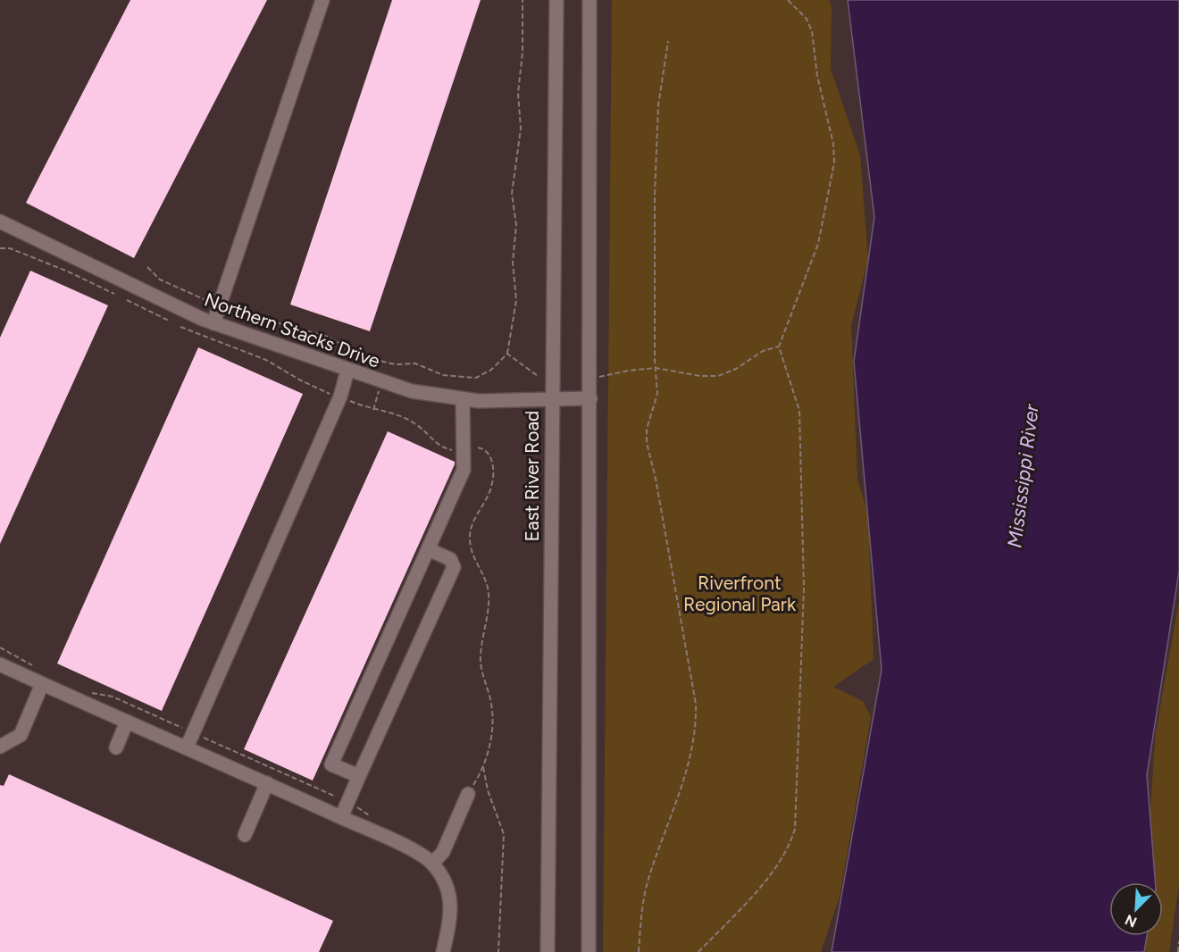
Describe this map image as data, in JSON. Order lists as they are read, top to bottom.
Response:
{
  "streets": {
    "street": ["Northern Stacks Drive", "East River Road"]
  },
  "crossings": [
    ["Northern Stacks Drive", "East River Road"]
  ],
  "water": ["Mississippi River"],
  "parks": ["Riverfront Regional Park"],
  "north": "bottom left"
}
